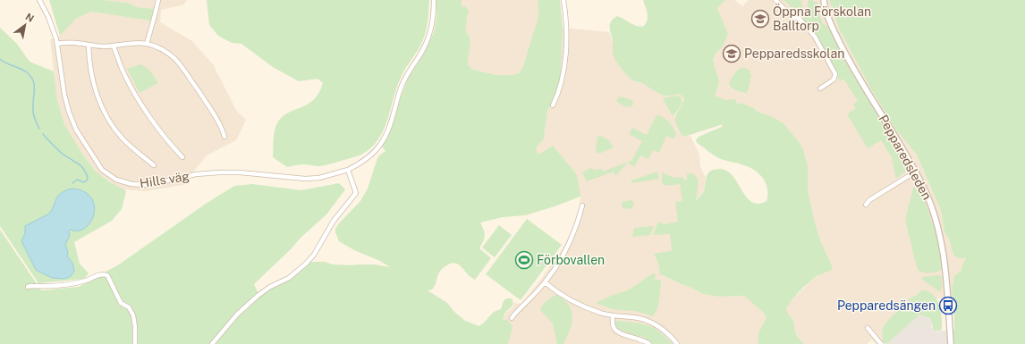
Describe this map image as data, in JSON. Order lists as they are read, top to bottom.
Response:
{
  "streets": {
    "street": ["Pepparedsleden", "Hills väg"]
  },
  "places": {
    "school or university": ["Öppna Förskolan Balltorp", "Pepparedsskolan"],
    "sports": ["Förbovallen"],
    "bus stop": ["Pepparedsängen"]
  },
  "north": "top right"
}
